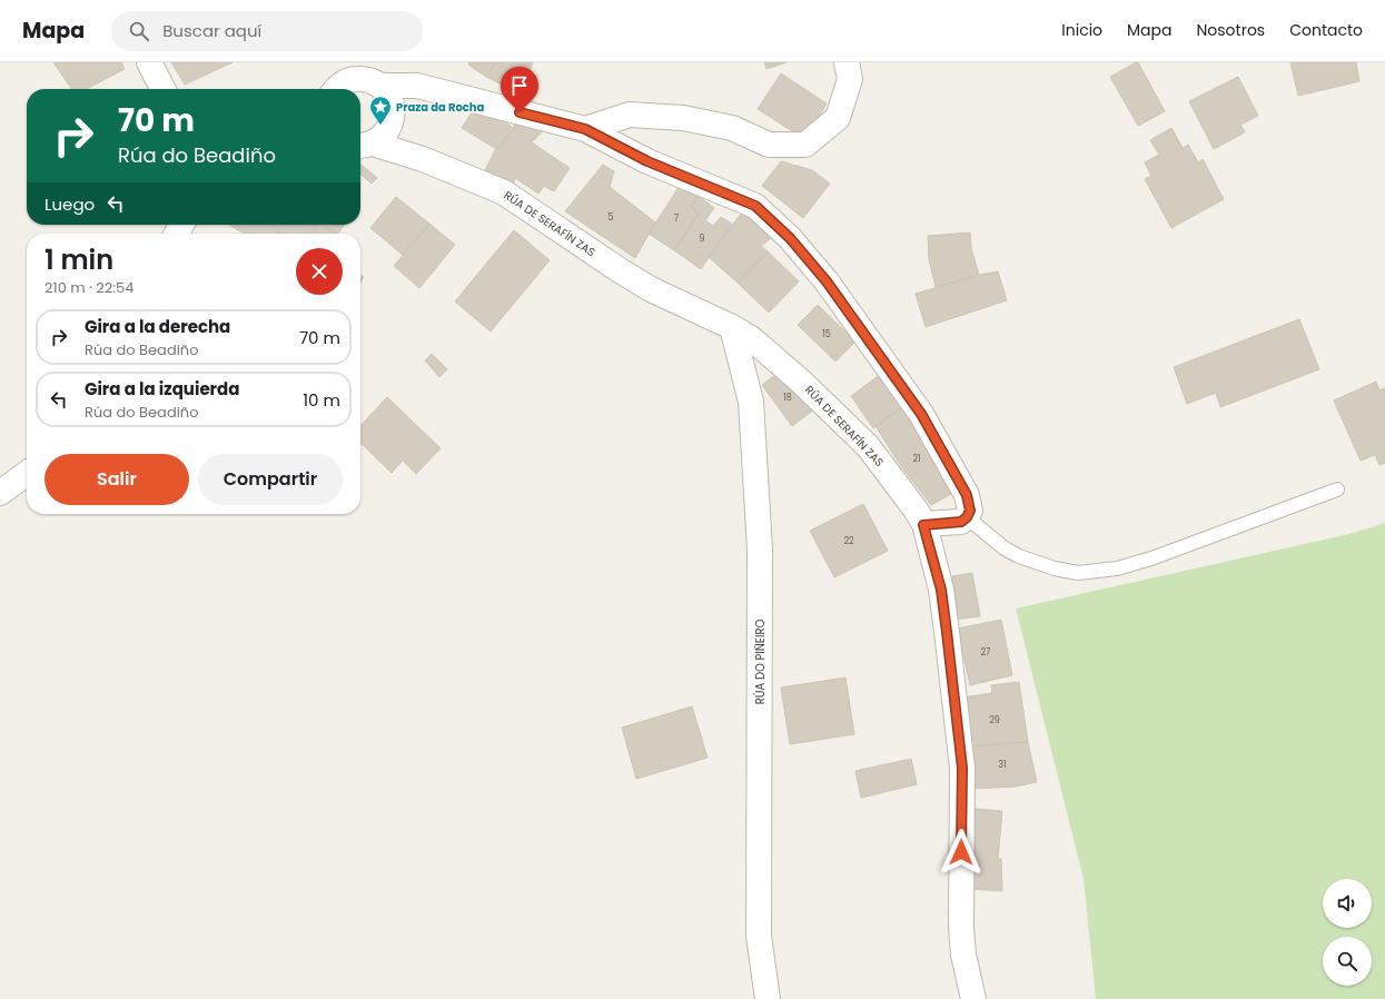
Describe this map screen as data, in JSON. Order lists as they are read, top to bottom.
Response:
{
  "streets": {
    "street": ["RÚA DE SERAFÍN ZAS", "RÚA DO PIÑEIRO"]
  },
  "crossings": [
    ["RÚA DE SERAFÍN ZAS", "RÚA DO PIÑEIRO"]
  ],
  "places": {
    "place": ["Praza da Rocha"]
  },
  "house_numbers": [
    "5",
    "7",
    "9",
    "15",
    "18",
    "21",
    "22",
    "27",
    "29",
    "31"
  ],
  "page": {
    "header": "Mapa",
    "search": "Buscar aquí",
    "nav": [
      "Inicio",
      "Mapa",
      "Nosotros",
      "Contacto"
    ],
    "turn": ["70 m", "Rúa do Beadiño"],
    "then": "Luego",
    "heading": ["1 min", "210 m · 22:54"],
    "list": [
      {
        "name": "Gira a la derecha",
        "note": "Rúa do Beadiño",
        "value": "70 m"
      },
      {
        "name": "Gira a la izquierda",
        "note": "Rúa do Beadiño",
        "value": "10 m"
      }
    ],
    "buttons": ["Salir", "Compartir"]
  }
}
